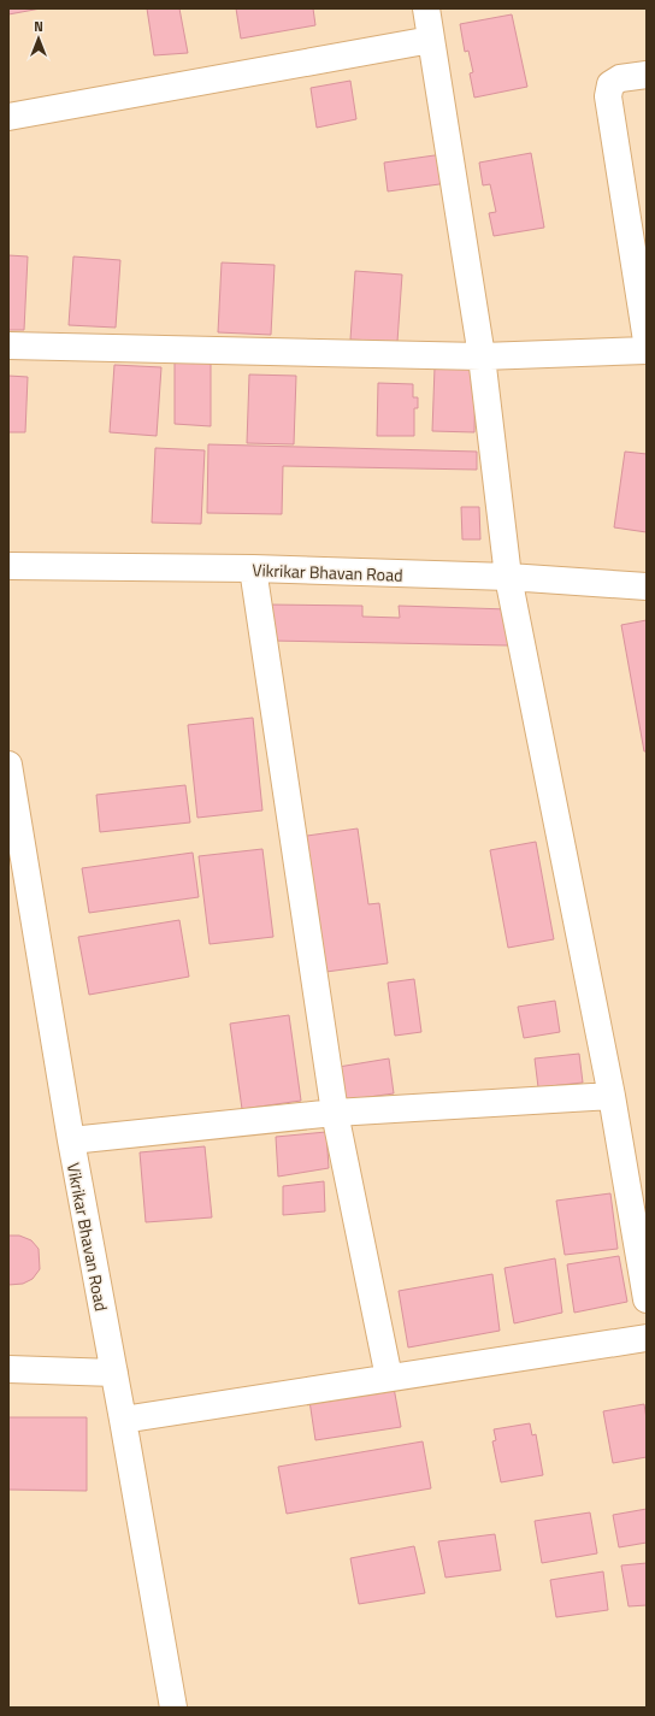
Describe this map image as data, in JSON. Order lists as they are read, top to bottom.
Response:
{
  "streets": {
    "street": ["Vikrikar Bhavan Road"]
  },
  "north": "top"
}
